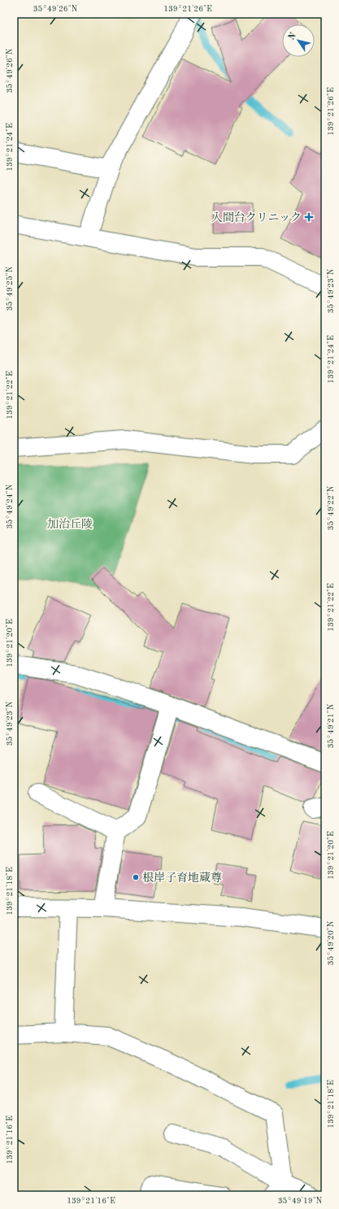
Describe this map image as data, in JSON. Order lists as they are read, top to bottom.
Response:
{
  "parks": ["加治丘陵"],
  "places": {
    "health": ["入間台クリニック"],
    "other": ["根岸子育地蔵尊"]
  },
  "north": "top left",
  "coordinates": [
    "35°49'26\"N",
    "139°21'26\"E",
    "139°21'24\"E",
    "35°49'25\"N",
    "35°49'23\"N",
    "139°21'22\"E",
    "35°49'24\"N",
    "35°49'22\"N",
    "139°21'20\"E",
    "35°49'21\"N",
    "139°21'18\"E",
    "35°49'20\"N",
    "139°21'16\"E",
    "35°49'19\"N"
  ]
}
